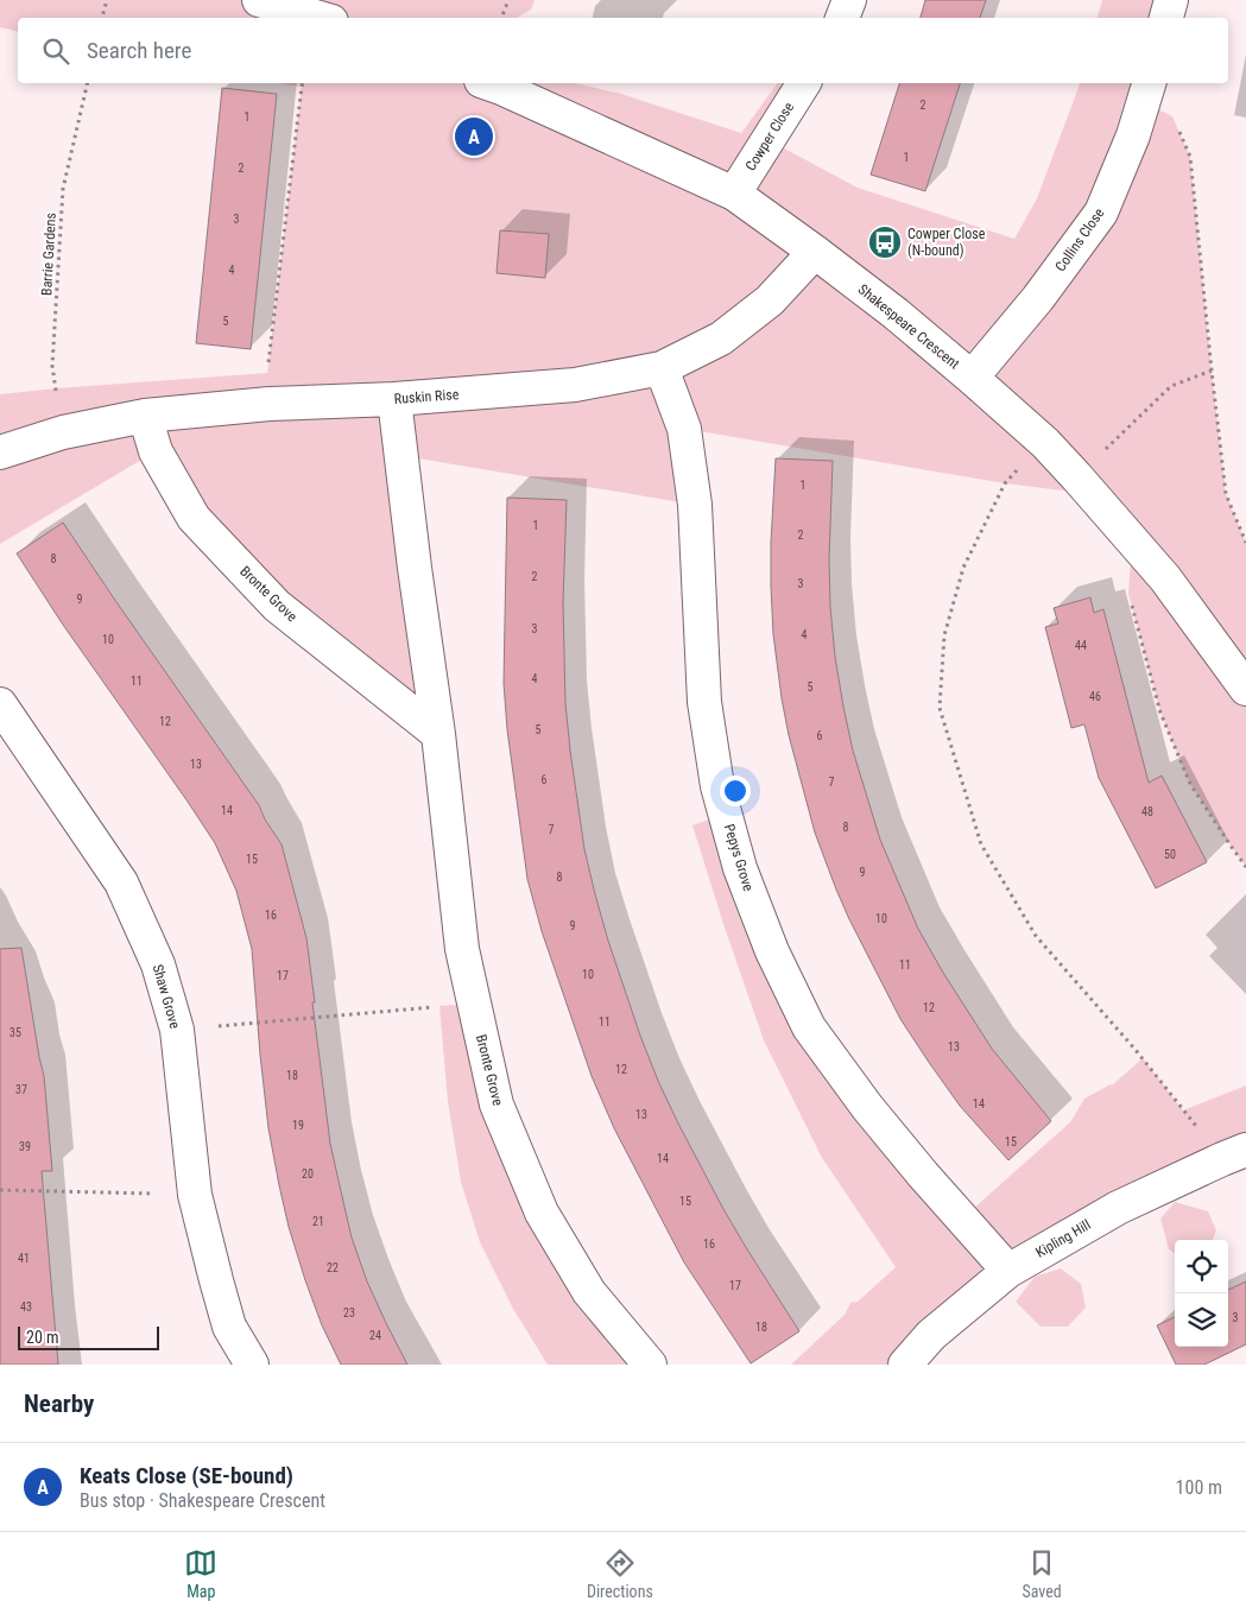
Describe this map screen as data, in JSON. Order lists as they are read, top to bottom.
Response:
{
  "streets": {
    "street": [
      "Cowper Close",
      "Collins Close",
      "Shakespeare Crescent",
      "Ruskin Rise",
      "Bronte Grove",
      "Pepys Grove",
      "Shaw Grove",
      "Kipling Hill"
    ],
    "path": ["Barrie Gardens"]
  },
  "crossings": [
    ["Cowper Close", "Shakespeare Crescent"],
    ["Collins Close", "Shakespeare Crescent"],
    ["Barrie Gardens", "Ruskin Rise"],
    ["Shakespeare Crescent", "Ruskin Rise"],
    ["Ruskin Rise", "Bronte Grove"],
    ["Ruskin Rise", "Pepys Grove"],
    ["Pepys Grove", "Kipling Hill"]
  ],
  "places": {
    "bus stop": ["Cowper Close (N-bound)"]
  },
  "house_numbers": [
    "2",
    "1",
    "1",
    "2",
    "3",
    "4",
    "5",
    "1",
    "1",
    "2",
    "8",
    "2",
    "3",
    "9",
    "3",
    "4",
    "10",
    "44",
    "4",
    "11",
    "5",
    "46",
    "12",
    "5",
    "6",
    "13",
    "6",
    "7",
    "14",
    "48",
    "8",
    "7",
    "50",
    "15",
    "9",
    "8",
    "16",
    "10",
    "9",
    "11",
    "10",
    "17",
    "12",
    "11",
    "35",
    "13",
    "12",
    "18",
    "37",
    "14",
    "13",
    "19",
    "15",
    "39",
    "14",
    "20",
    "15",
    "21",
    "16",
    "41",
    "22",
    "17",
    "43",
    "23",
    "3",
    "18",
    "24"
  ],
  "scale_bar": "20 m",
  "page": {
    "search": "Search here",
    "pins": "A",
    "scale": "20 m",
    "heading": "Nearby",
    "list": [
      {
        "mark": "A",
        "name": "Keats Close (SE-bound)",
        "note": "Bus stop · Shakespeare Crescent",
        "value": "100 m"
      }
    ],
    "nav": ["Map", "Directions", "Saved"]
  }
}
